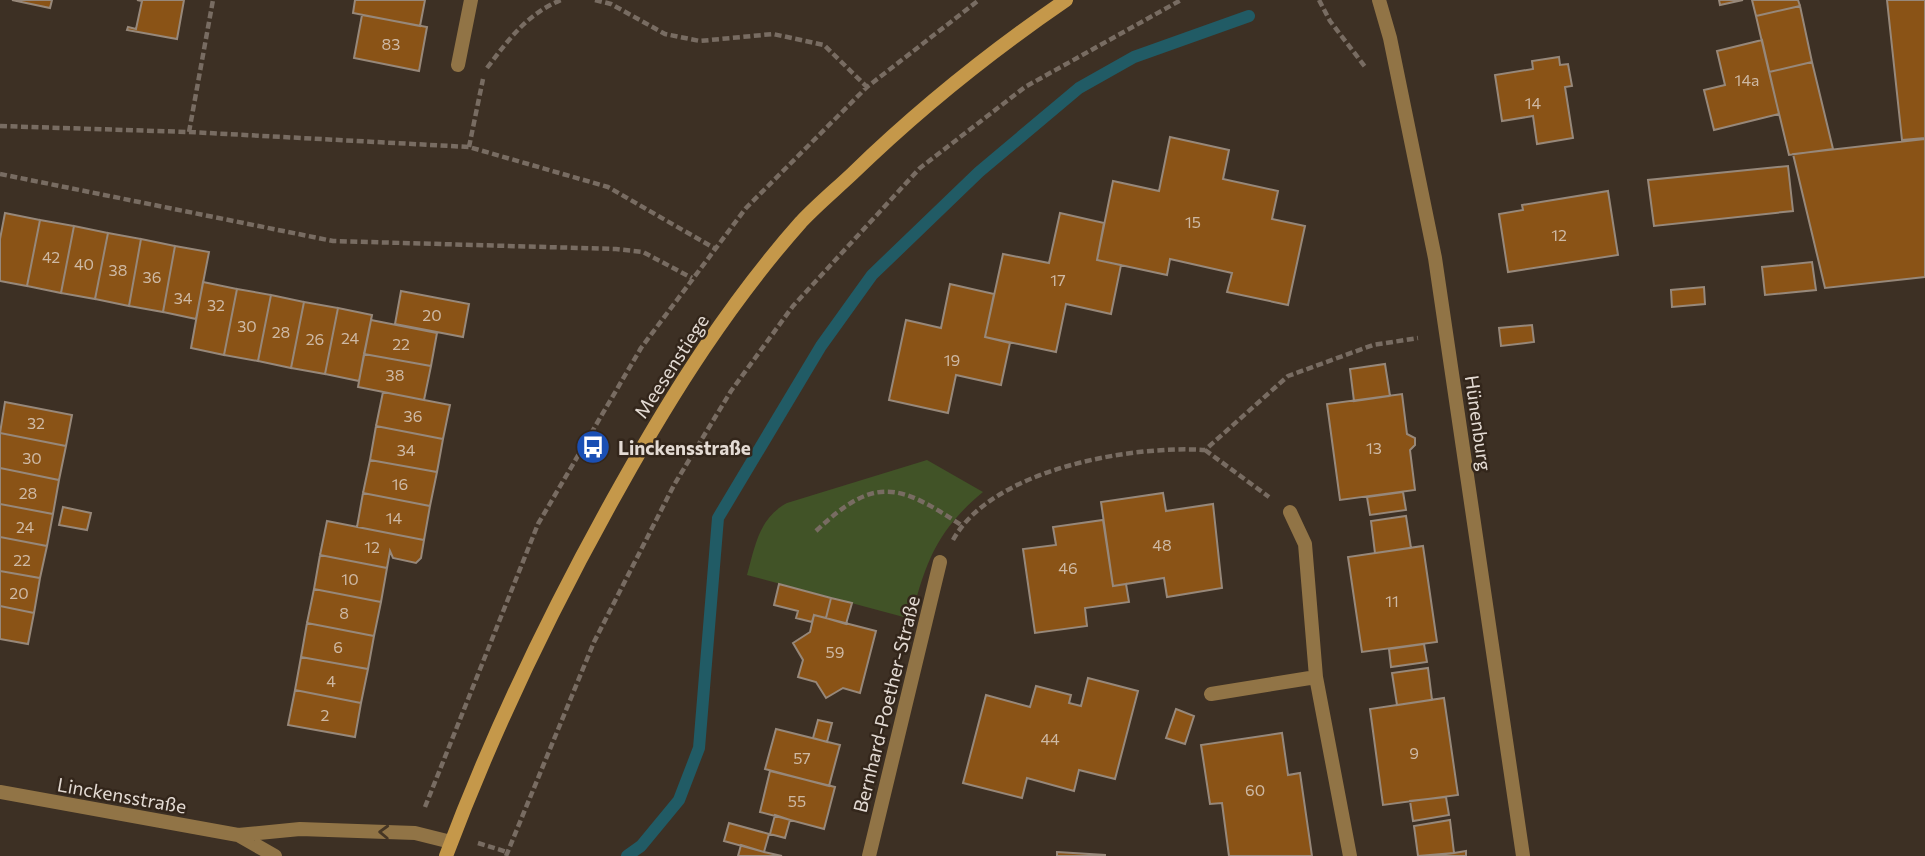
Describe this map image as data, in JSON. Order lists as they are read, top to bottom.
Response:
{
  "streets": {
    "street": [
      "Meesenstiege",
      "Hünenburg",
      "Bernhard-Poether-Straße",
      "Linckensstraße"
    ]
  },
  "crossings": [
    ["Meesenstiege", "Linckensstraße"]
  ],
  "one_way": ["Linckensstraße"],
  "places": {
    "bus stop": ["Linckensstraße"]
  },
  "house_numbers": [
    "83",
    "14a",
    "14",
    "15",
    "12",
    "42",
    "40",
    "38",
    "36",
    "17",
    "34",
    "32",
    "20",
    "30",
    "28",
    "24",
    "26",
    "22",
    "19",
    "38",
    "36",
    "32",
    "13",
    "34",
    "30",
    "16",
    "28",
    "14",
    "24",
    "48",
    "12",
    "22",
    "46",
    "10",
    "20",
    "11",
    "8",
    "6",
    "59",
    "4",
    "2",
    "44",
    "9",
    "57",
    "60",
    "55"
  ]
}
